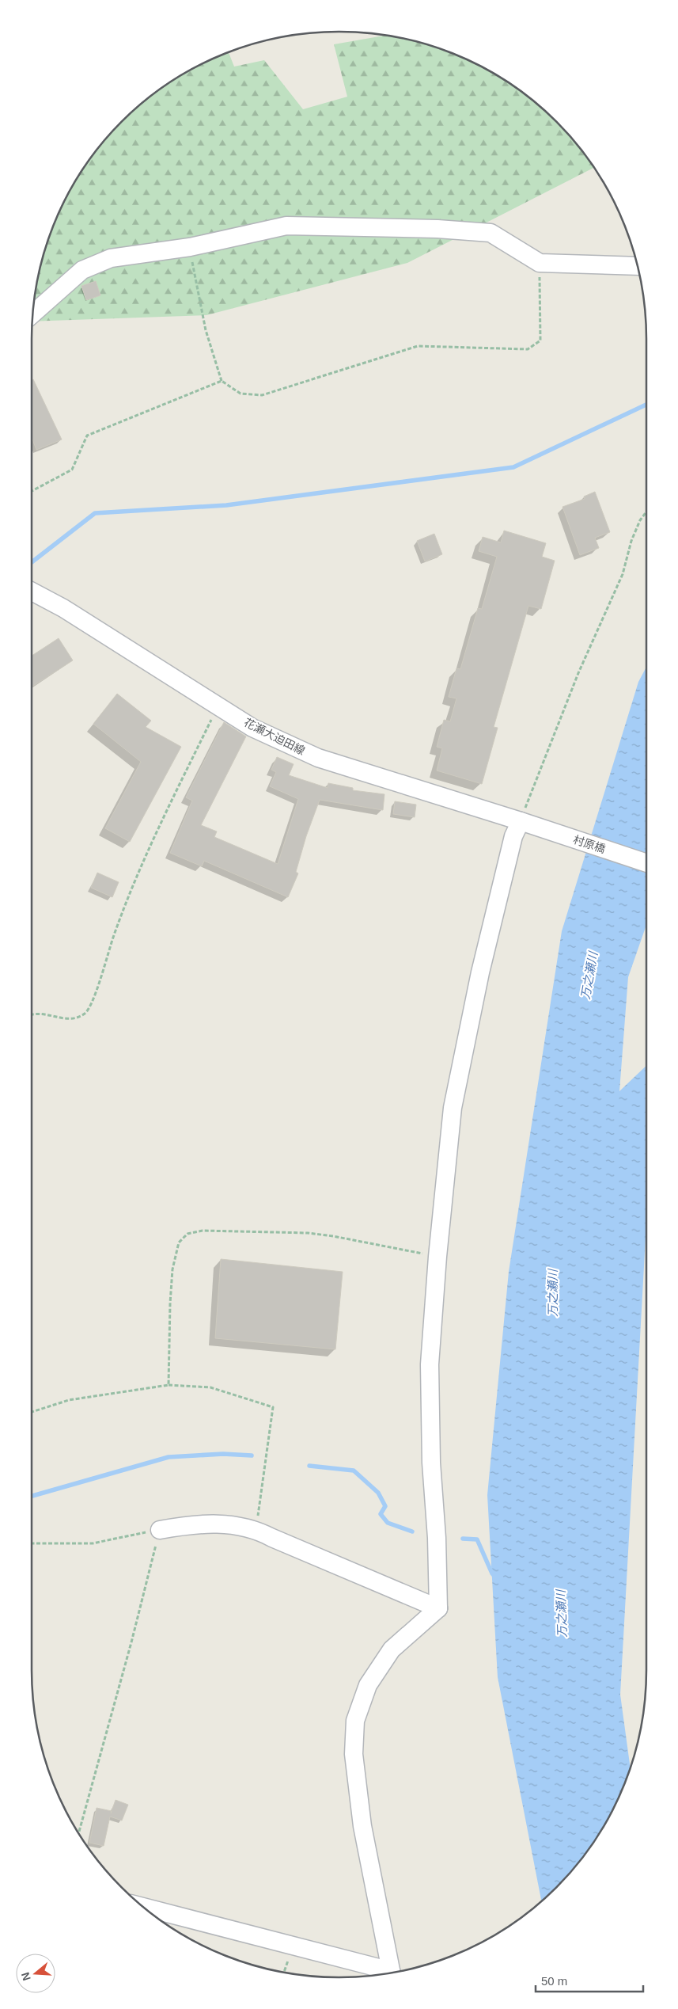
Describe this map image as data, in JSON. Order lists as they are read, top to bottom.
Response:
{
  "streets": {
    "street": ["花瀬大迫田線", "村原橋"]
  },
  "crossings": [
    ["花瀬大迫田線", "村原橋"]
  ],
  "water": ["万之瀬川"],
  "scale_bar": "50 m",
  "north": "left"
}
